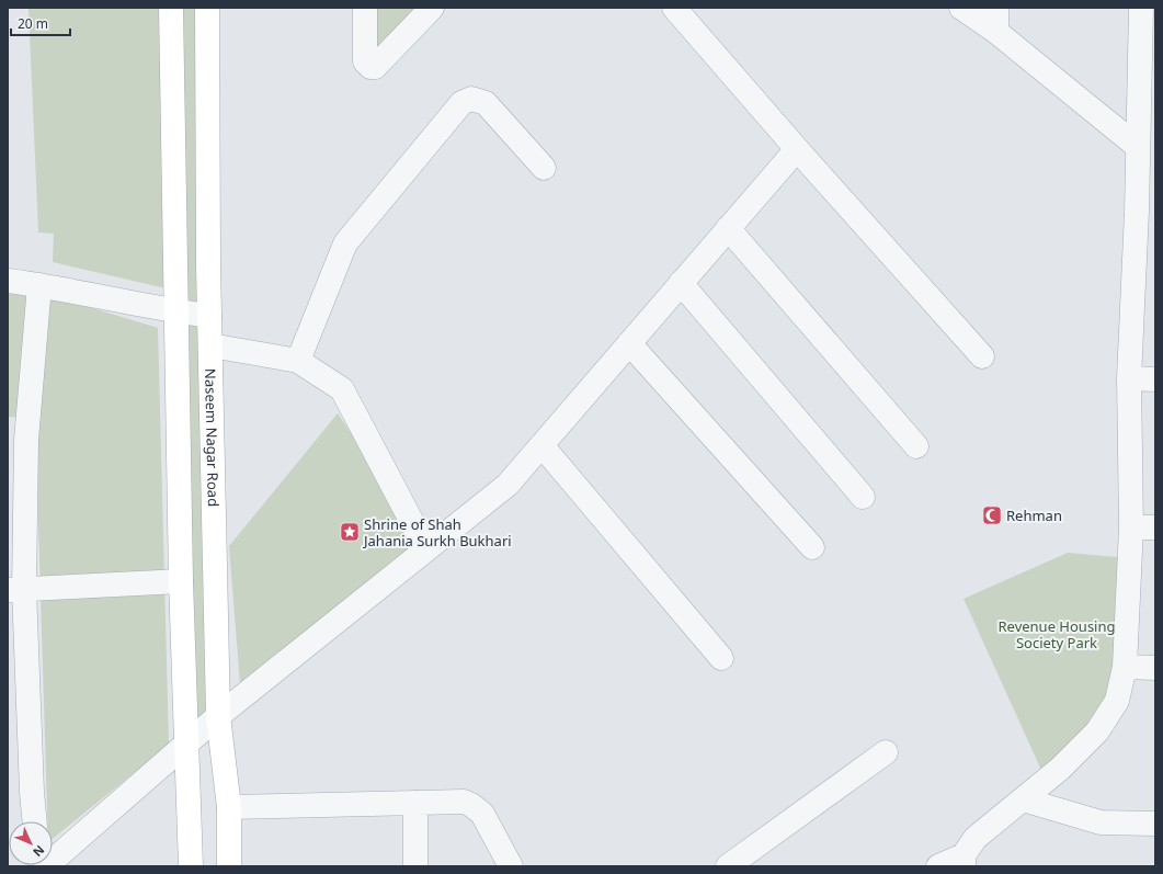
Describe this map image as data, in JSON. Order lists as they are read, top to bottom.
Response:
{
  "streets": {
    "main road": ["Naseem Nagar Road"]
  },
  "parks": ["Revenue Housing Society Park"],
  "places": {
    "mosque": ["Rehman"],
    "place": ["Shrine of Shah Jahania Surkh Bukhari"]
  },
  "scale_bar": "20 m",
  "north": "bottom right"
}
